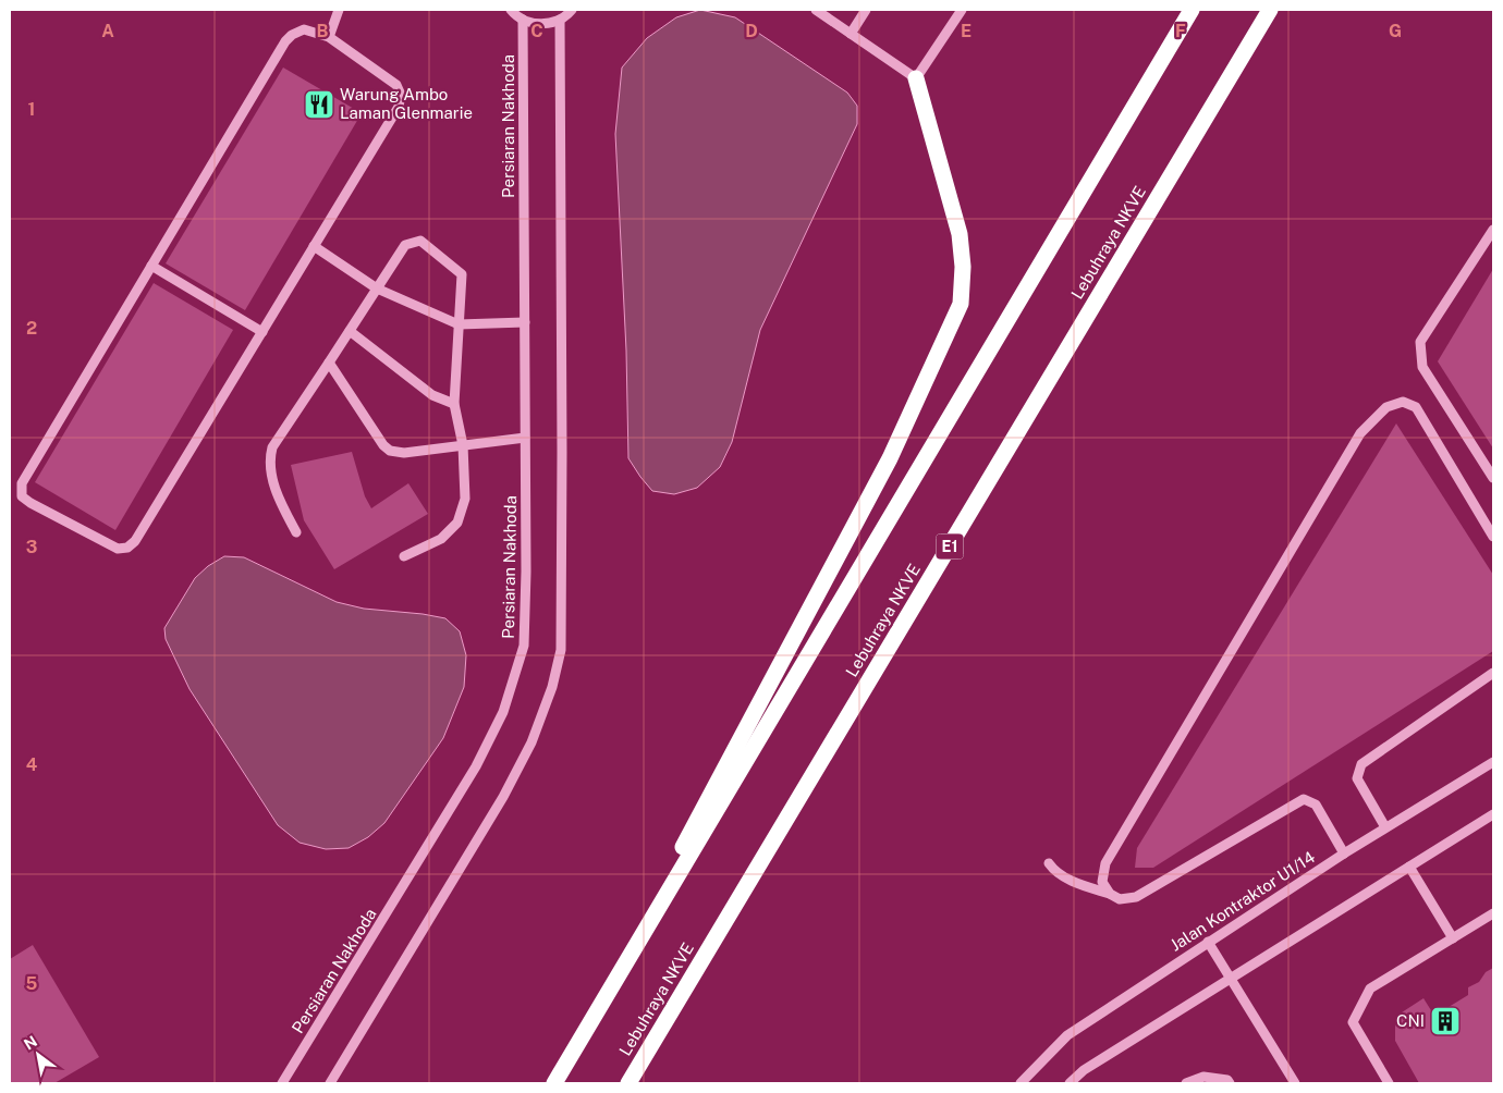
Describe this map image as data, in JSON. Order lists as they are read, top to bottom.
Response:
{
  "streets": {
    "highway": ["Lebuhraya NKVE", "E1"],
    "street": ["Persiaran Nakhoda", "Jalan Kontraktor U1/14"]
  },
  "places": {
    "restaurant": ["Warung Ambo Laman Glenmarie"],
    "building": ["CNI"]
  },
  "north": "top left",
  "grid": {
    "columns": [
      "A",
      "B",
      "C",
      "D",
      "E",
      "F",
      "G"
    ],
    "rows": [
      "1",
      "2",
      "3",
      "4",
      "5"
    ]
  }
}
